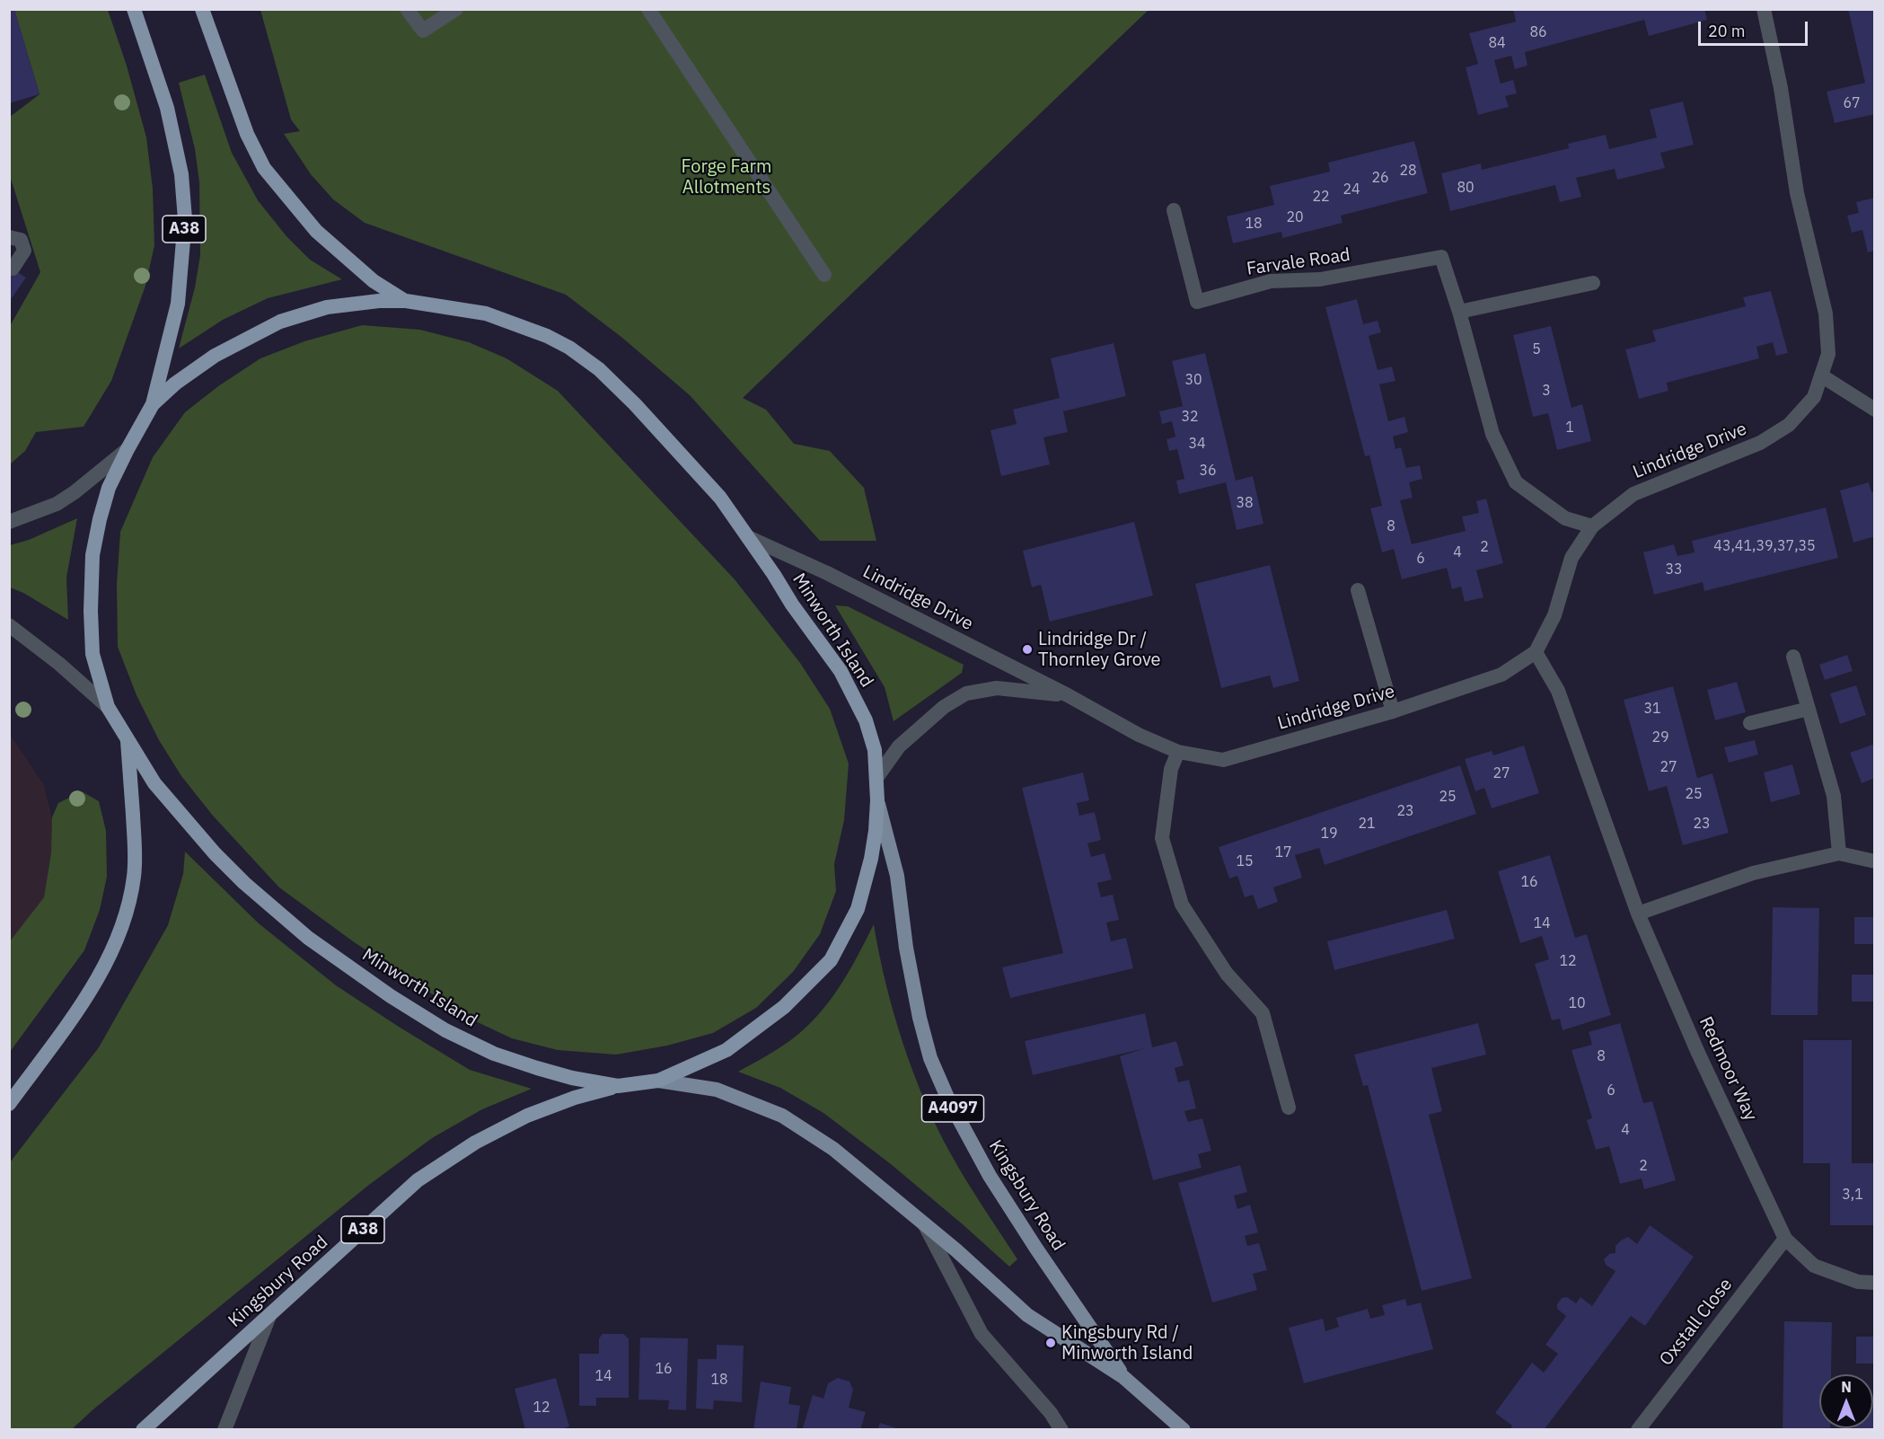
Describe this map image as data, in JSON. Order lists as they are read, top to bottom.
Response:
{
  "streets": {
    "highway": ["A38", "Minworth Island", "Kingsbury Road"],
    "main road": ["A4097"],
    "street": [
      "Farvale Road",
      "Lindridge Drive",
      "Redmoor Way",
      "Oxstall Close"
    ]
  },
  "crossings": [
    ["A38", "Minworth Island"],
    ["Farvale Road", "Lindridge Drive"],
    ["Lindridge Drive", "Minworth Island"],
    ["Lindridge Drive", "Redmoor Way"],
    ["Minworth Island", "Kingsbury Road"],
    ["Redmoor Way", "Oxstall Close"]
  ],
  "parks": ["Forge Farm Allotments"],
  "places": ["Lindridge Dr / Thornley Grove", "Kingsbury Rd / Minworth Island"],
  "house_numbers": [
    "86",
    "84",
    "67",
    "28",
    "26",
    "80",
    "24",
    "22",
    "20",
    "18",
    "5",
    "30",
    "3",
    "32",
    "1",
    "34",
    "36",
    "38",
    "8",
    "43,41,39,37,35",
    "2",
    "4",
    "6",
    "33",
    "31",
    "29",
    "27",
    "27",
    "25",
    "25",
    "23",
    "21",
    "23",
    "19",
    "17",
    "15",
    "16",
    "14",
    "12",
    "10",
    "8",
    "6",
    "4",
    "2",
    "3,1",
    "16",
    "14",
    "18",
    "12"
  ],
  "scale_bar": "20 m",
  "north": "top"
}
